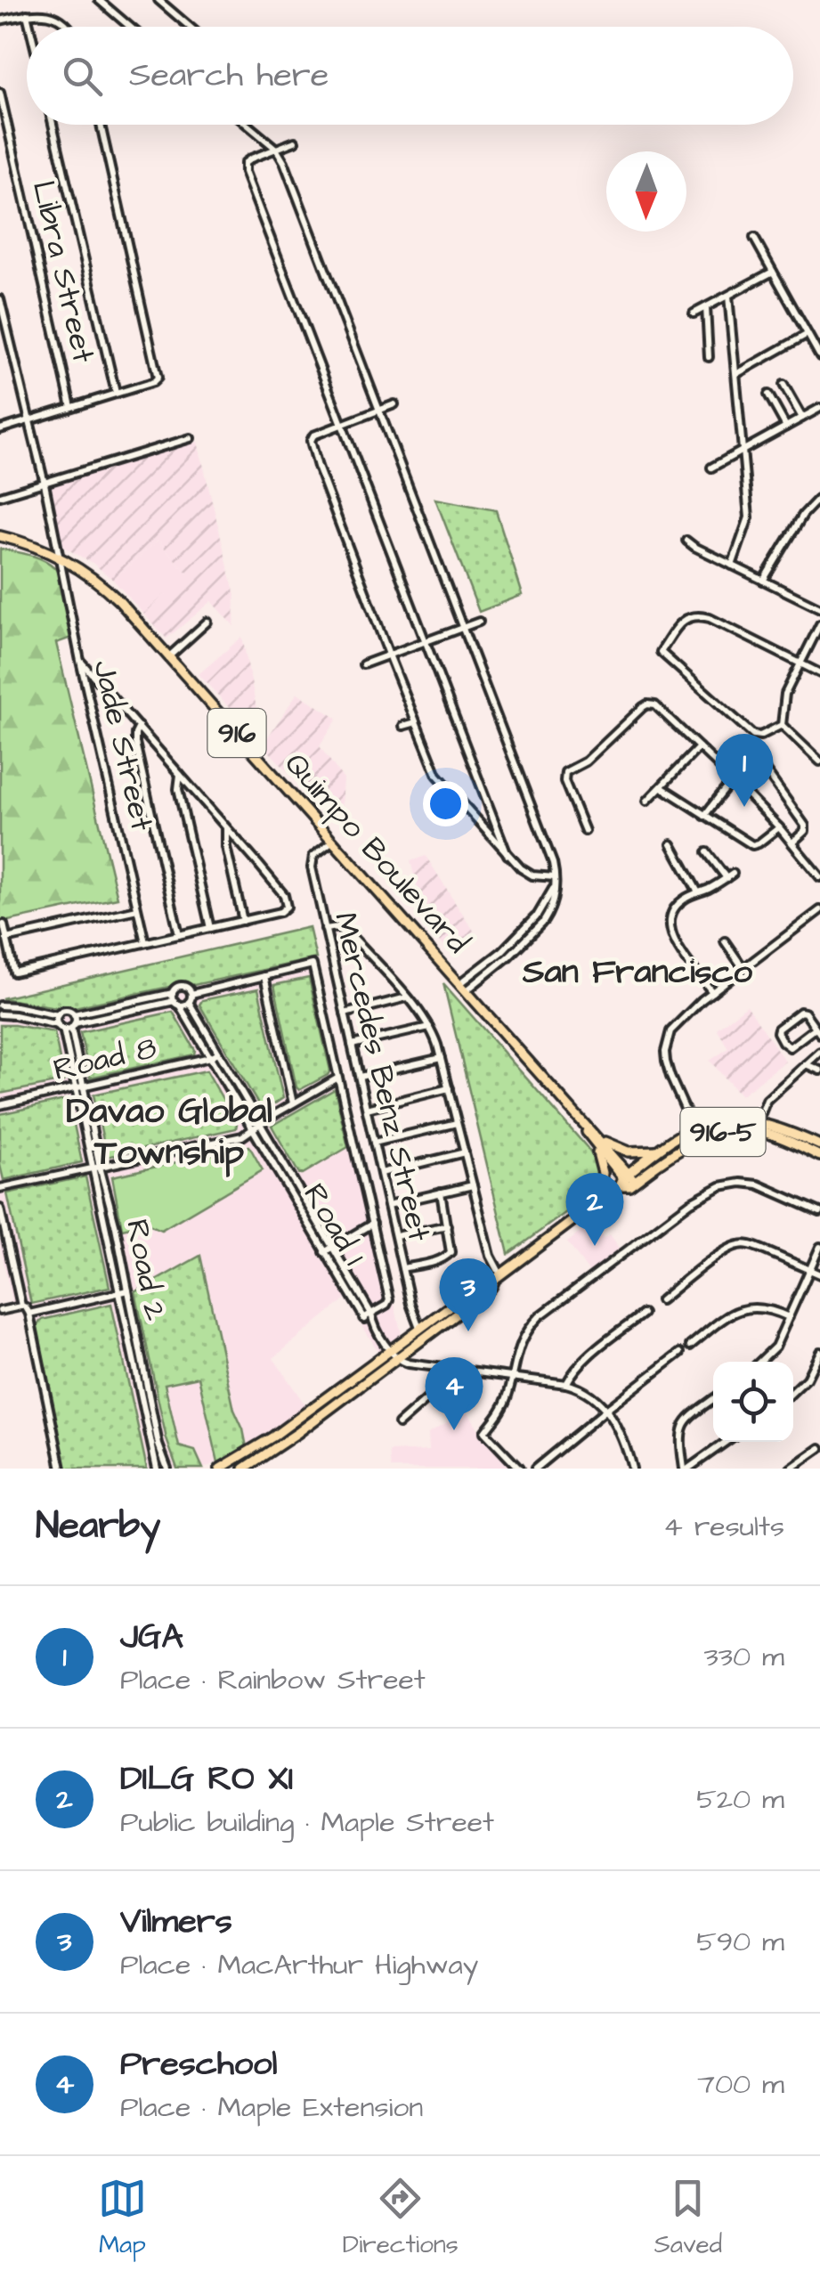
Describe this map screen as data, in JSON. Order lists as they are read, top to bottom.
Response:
{
  "streets": {
    "main road": ["916", "Quimpo Boulevard", "916-5"],
    "street": [
      "Libra Street",
      "Jade Street",
      "Road 8",
      "Mercedes Benz Street",
      "Road 1",
      "Road 2"
    ]
  },
  "crossings": [
    ["Jade Street", "Quimpo Boulevard"],
    ["Quimpo Boulevard", "Mercedes Benz Street"],
    ["Quimpo Boulevard", "916-5"],
    ["Road 8", "Road 1"],
    ["Road 8", "Road 2"],
    ["Mercedes Benz Street", "916-5"],
    ["916-5", "Road 1"]
  ],
  "districts": ["San Francisco", "Davao Global Township"],
  "north": "bottom",
  "page": {
    "search": "Search here",
    "pins": [
      "1",
      "2",
      "3",
      "4"
    ],
    "heading": ["Nearby", "4 results"],
    "list": [
      {
        "mark": "1",
        "name": "JGA",
        "note": "Place · Rainbow Street",
        "value": "330 m"
      },
      {
        "mark": "2",
        "name": "DILG RO XI",
        "note": "Public building · Maple Street",
        "value": "520 m"
      },
      {
        "mark": "3",
        "name": "Vilmers",
        "note": "Place · MacArthur Highway",
        "value": "590 m"
      },
      {
        "mark": "4",
        "name": "Preschool",
        "note": "Place · Maple Extension",
        "value": "700 m"
      }
    ],
    "nav": ["Map", "Directions", "Saved"]
  }
}
